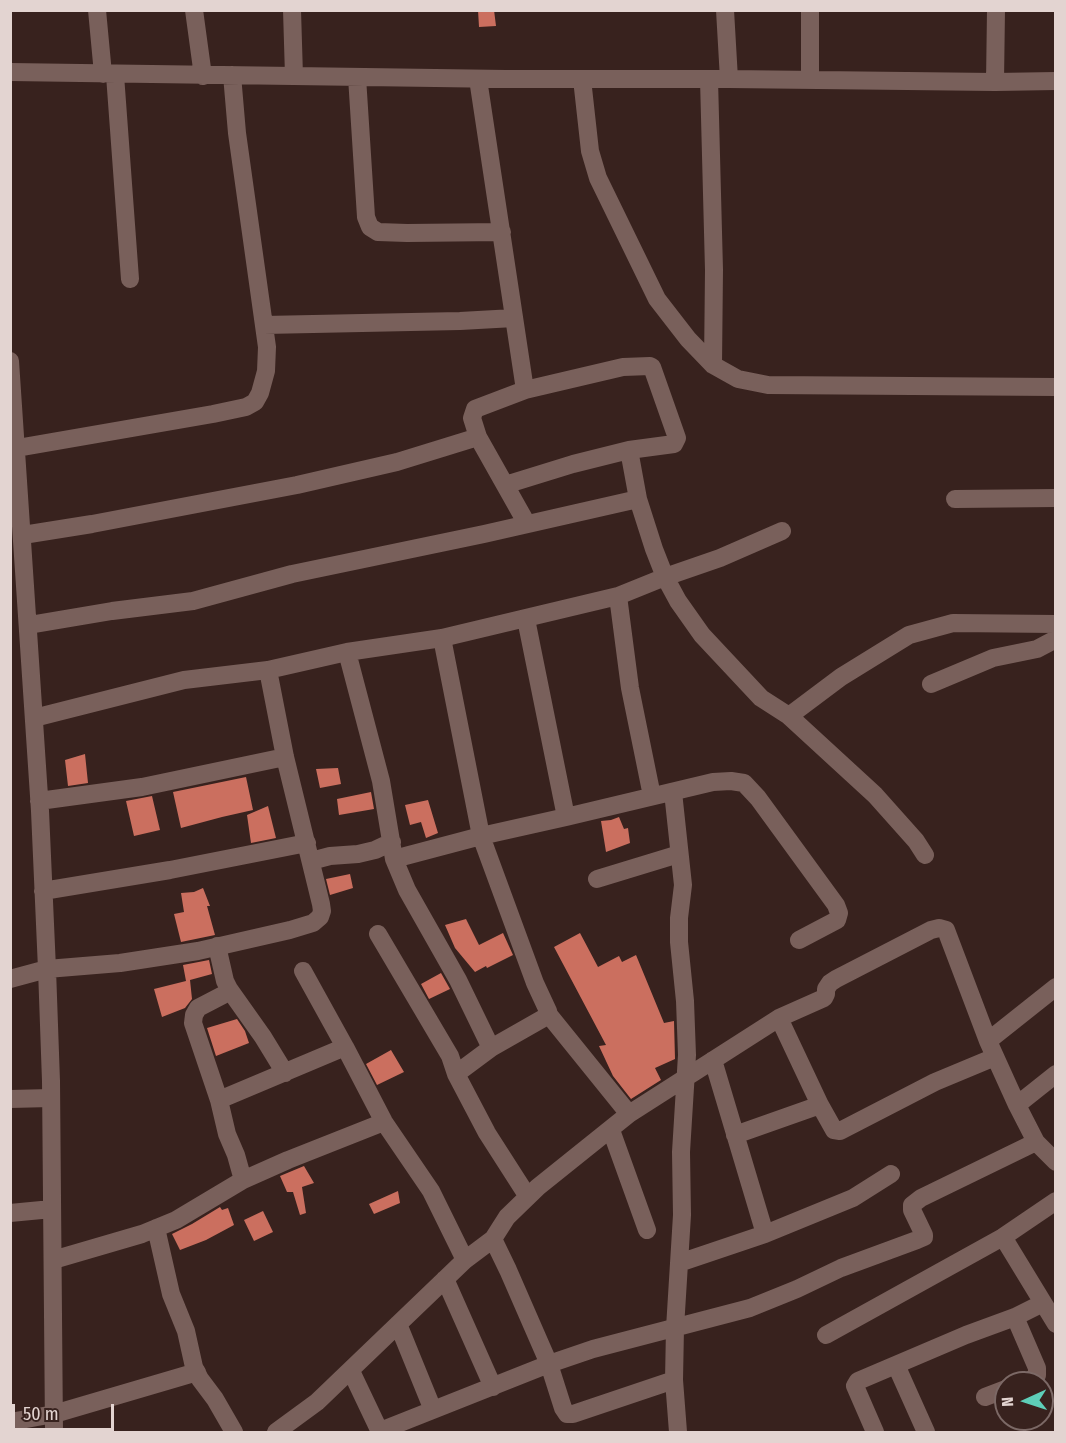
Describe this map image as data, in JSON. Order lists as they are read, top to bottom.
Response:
{
  "scale_bar": "50 m",
  "north": "left"
}
